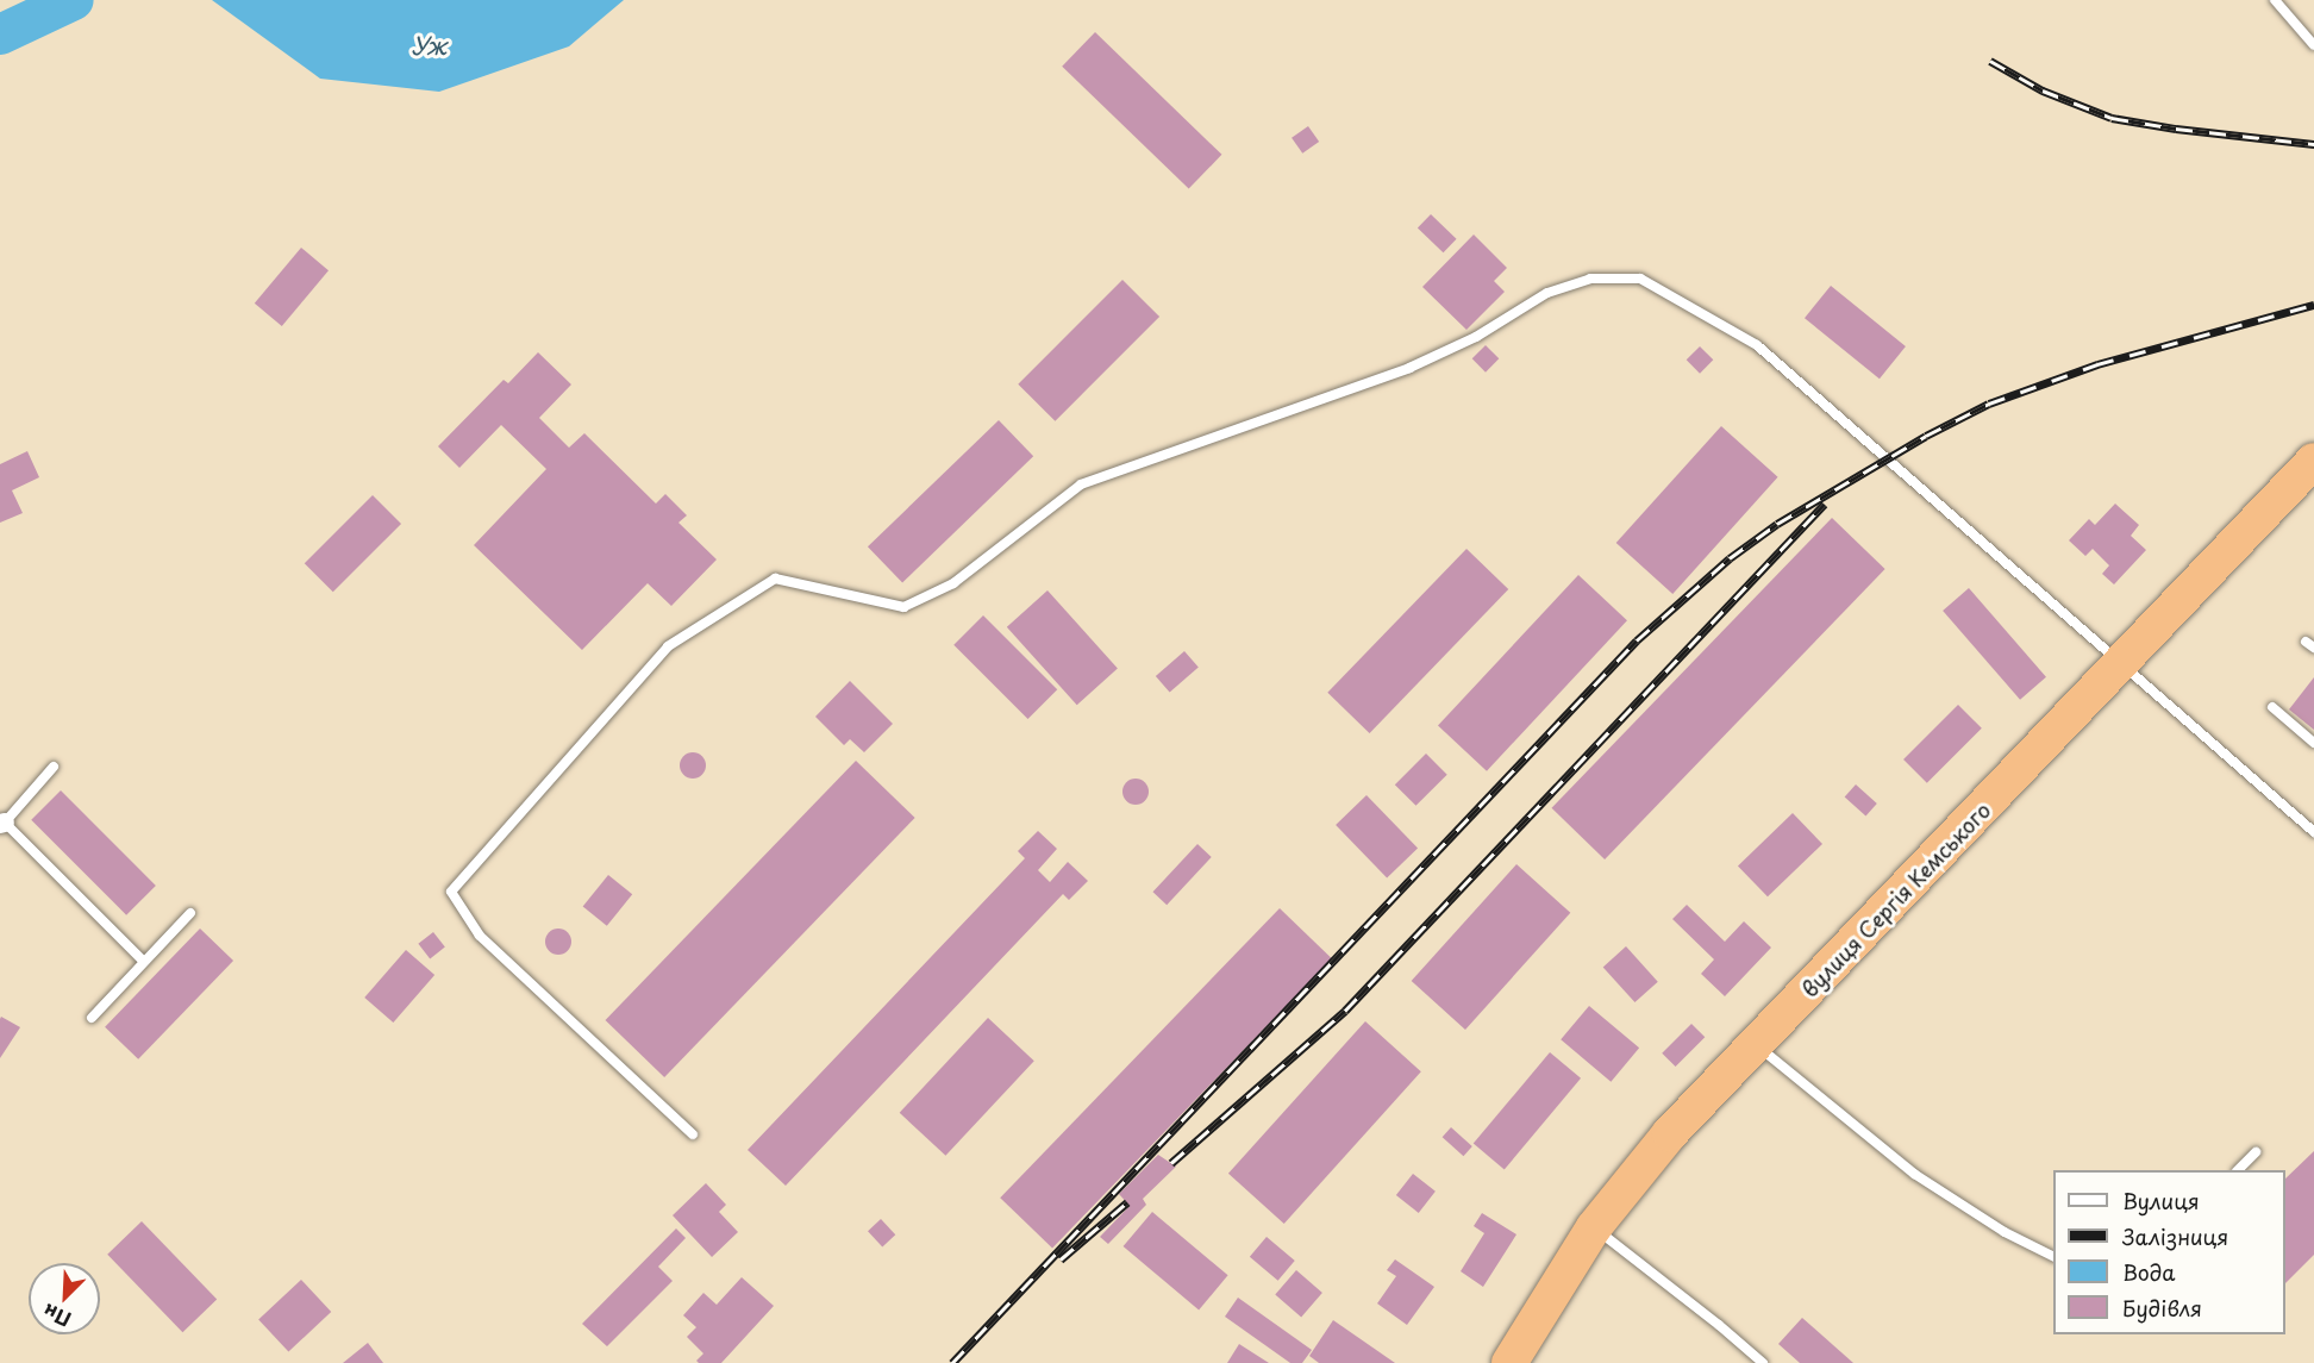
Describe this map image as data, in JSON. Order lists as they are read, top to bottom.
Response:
{
  "streets": {
    "highway": ["вулиця Сергія Кемського"]
  },
  "water": ["Уж"],
  "legend": [
    "Вулиця",
    "Залізниця",
    "Вода",
    "Будівля"
  ],
  "north": "bottom left"
}
